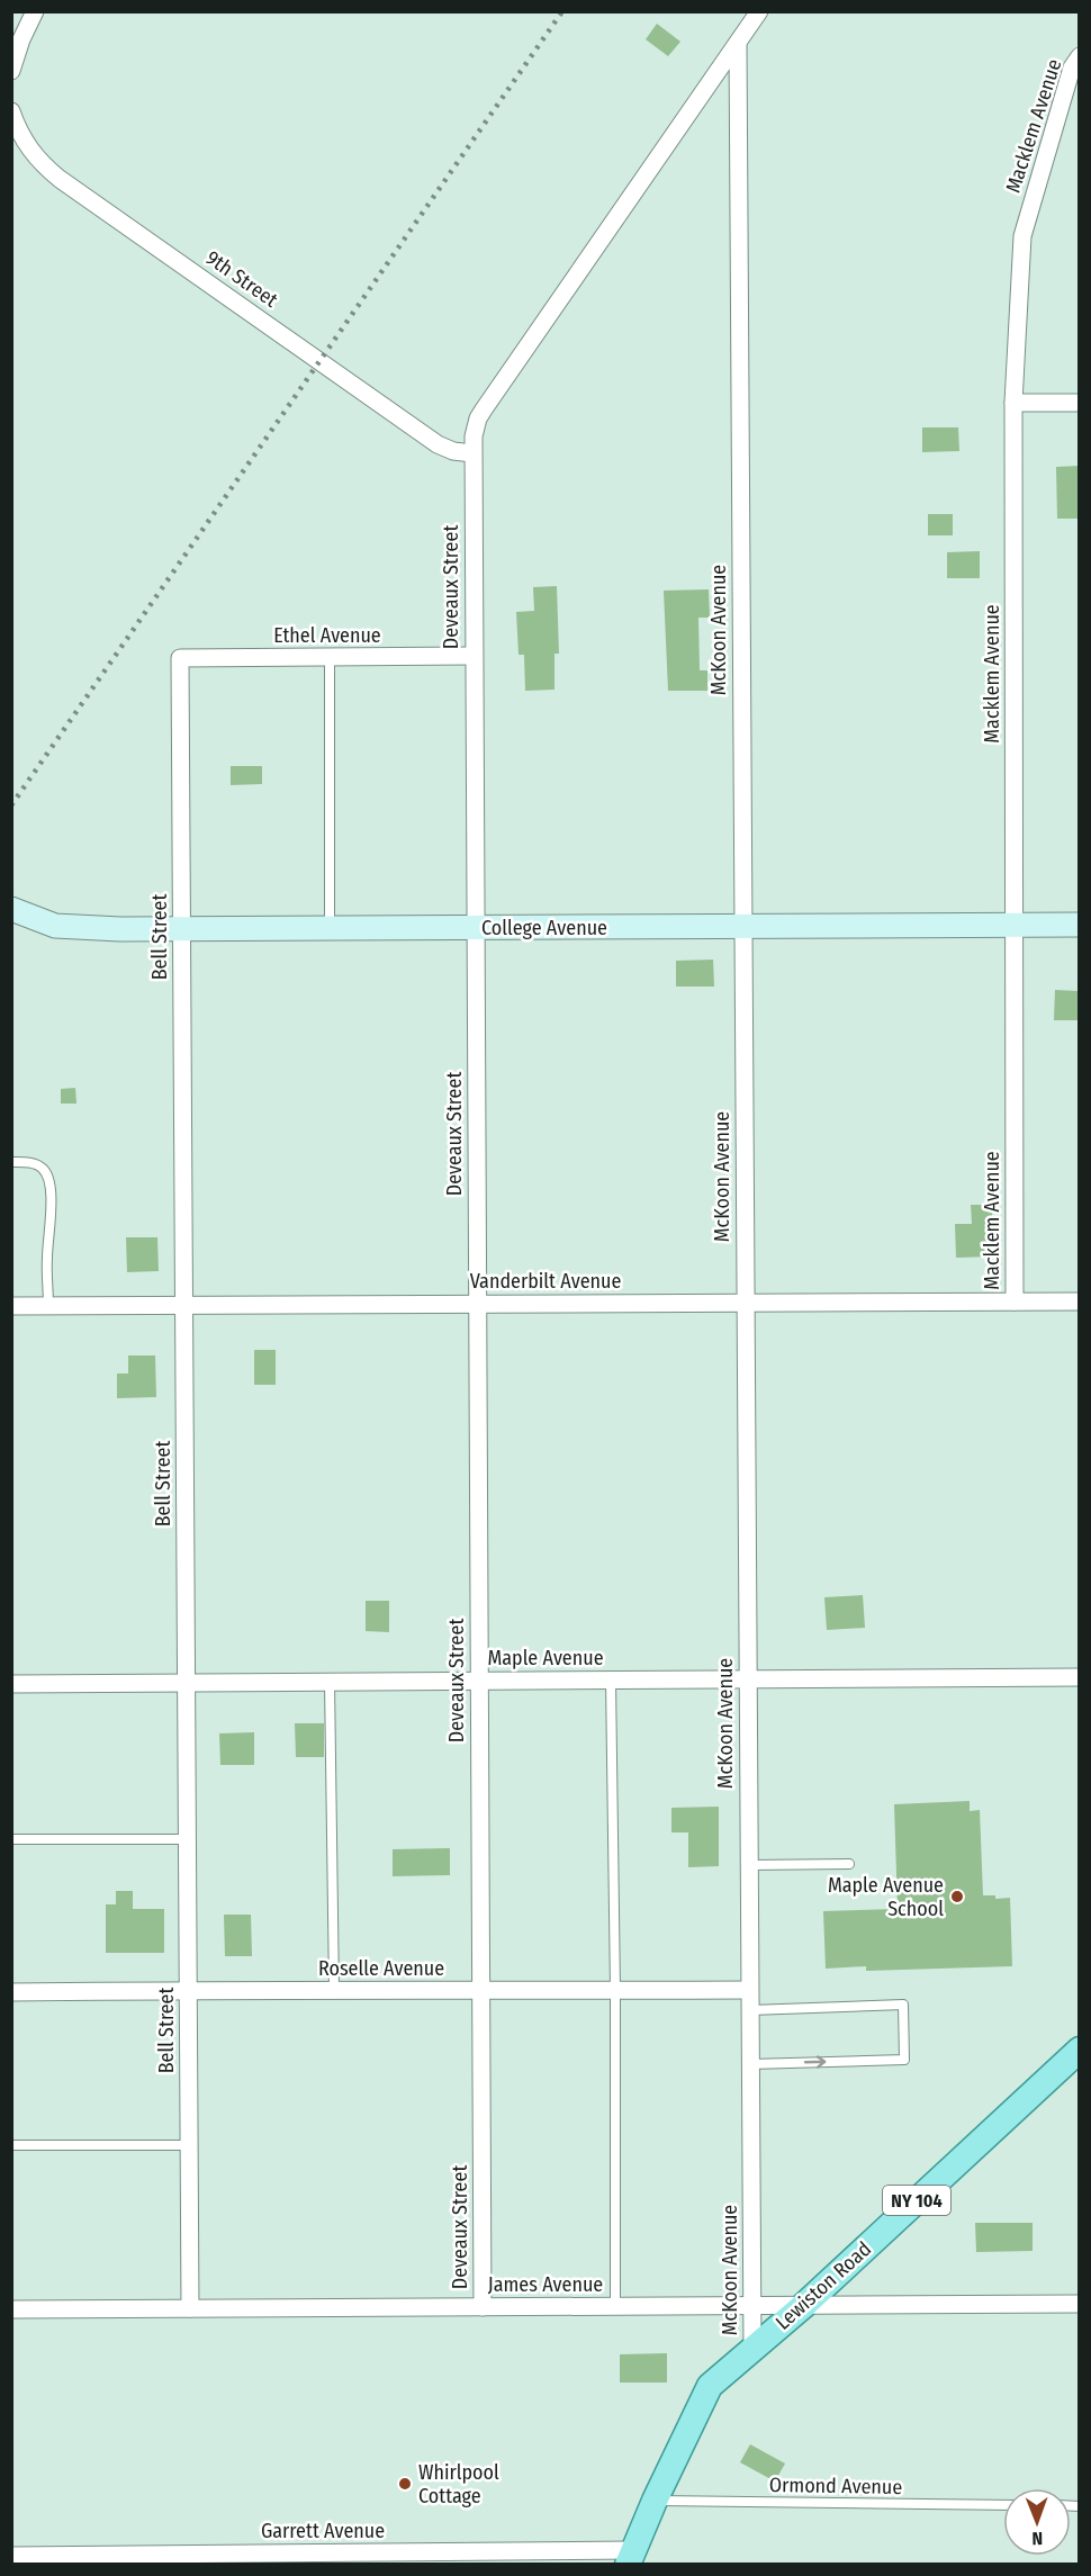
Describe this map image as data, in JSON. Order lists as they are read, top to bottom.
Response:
{
  "streets": {
    "main road": ["College Avenue", "NY 104", "Lewiston Road"],
    "street": [
      "Macklem Avenue",
      "9th Street",
      "Deveaux Street",
      "McKoon Avenue",
      "Ethel Avenue",
      "Bell Street",
      "Vanderbilt Avenue",
      "Maple Avenue",
      "Roselle Avenue",
      "James Avenue",
      "Garrett Avenue"
    ],
    "lane": ["Ormond Avenue"]
  },
  "crossings": [
    ["Macklem Avenue", "College Avenue"],
    ["Macklem Avenue", "Vanderbilt Avenue"],
    ["9th Street", "Deveaux Street"],
    ["Deveaux Street", "McKoon Avenue"],
    ["Deveaux Street", "Ethel Avenue"],
    ["Deveaux Street", "College Avenue"],
    ["Deveaux Street", "Vanderbilt Avenue"],
    ["Deveaux Street", "Maple Avenue"],
    ["Deveaux Street", "Roselle Avenue"],
    ["Deveaux Street", "James Avenue"],
    ["McKoon Avenue", "College Avenue"],
    ["McKoon Avenue", "Vanderbilt Avenue"],
    ["McKoon Avenue", "Maple Avenue"],
    ["McKoon Avenue", "Roselle Avenue"],
    ["McKoon Avenue", "James Avenue"],
    ["McKoon Avenue", "Lewiston Road"],
    ["Ethel Avenue", "Bell Street"],
    ["College Avenue", "Bell Street"],
    ["Bell Street", "Vanderbilt Avenue"],
    ["Bell Street", "Maple Avenue"],
    ["Bell Street", "Roselle Avenue"],
    ["Bell Street", "James Avenue"],
    ["James Avenue", "Lewiston Road"],
    ["Lewiston Road", "Ormond Avenue"],
    ["Lewiston Road", "Garrett Avenue"]
  ],
  "places": ["Maple Avenue School", "Whirlpool Cottage"],
  "north": "bottom"
}
